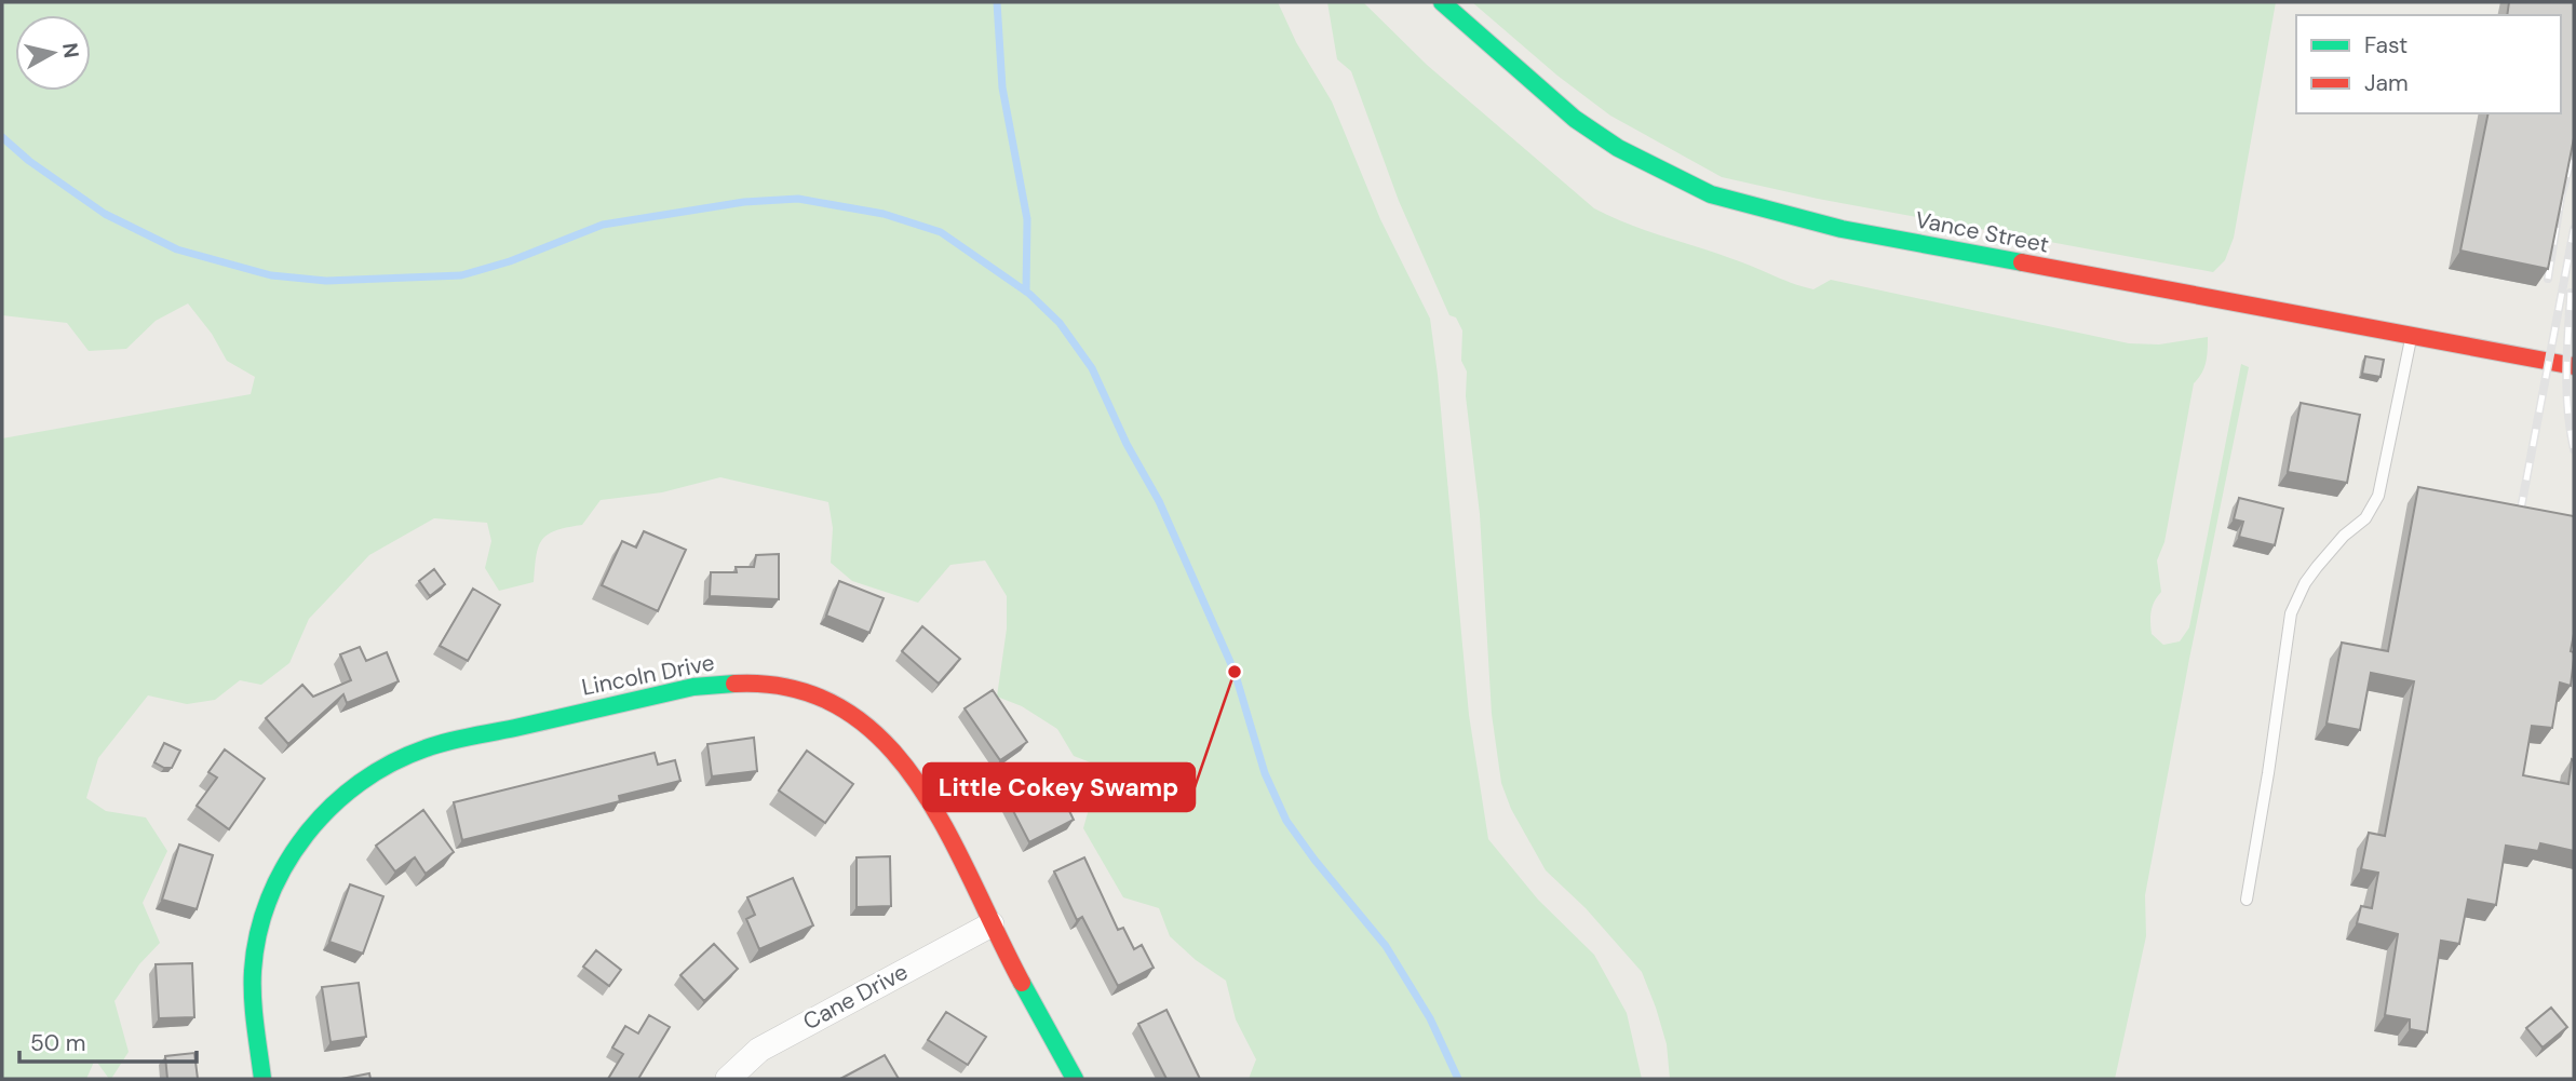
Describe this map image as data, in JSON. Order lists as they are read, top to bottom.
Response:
{
  "streets": {
    "street": ["Vance Street", "Lincoln Drive", "Cane Drive"]
  },
  "crossings": [
    ["Lincoln Drive", "Cane Drive"]
  ],
  "places": ["Little Cokey Swamp"],
  "legend": ["Fast", "Jam"],
  "scale_bar": "50 m",
  "north": "right"
}
